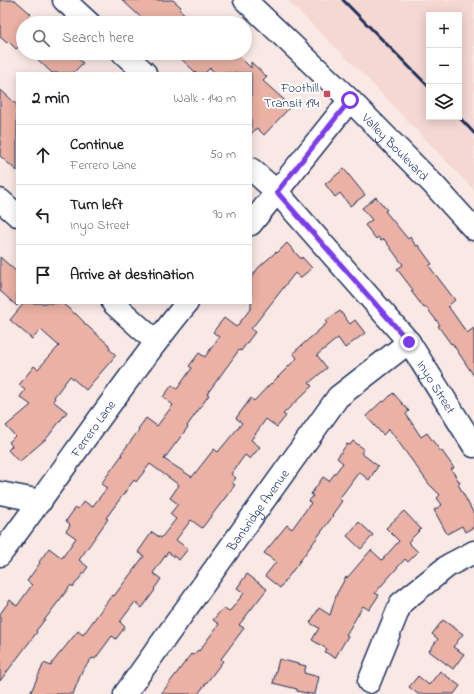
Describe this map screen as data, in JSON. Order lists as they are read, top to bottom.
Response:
{
  "streets": {
    "street": [
      "Valley Boulevard",
      "Inyo Street",
      "Ferrero Lane",
      "Banbridge Avenue"
    ]
  },
  "crossings": [
    ["Inyo Street", "Banbridge Avenue"]
  ],
  "places": {
    "transit": ["Foothill Transit 194"]
  },
  "page": {
    "map_buttons": ["+", "−"],
    "search": "Search here",
    "heading": ["2 min", "Walk · 140 m"],
    "list": [
      ["Continue", "Ferrero Lane", "50 m"],
      ["Turn left", "Inyo Street", "90 m"],
      "Arrive at destination"
    ]
  }
}
